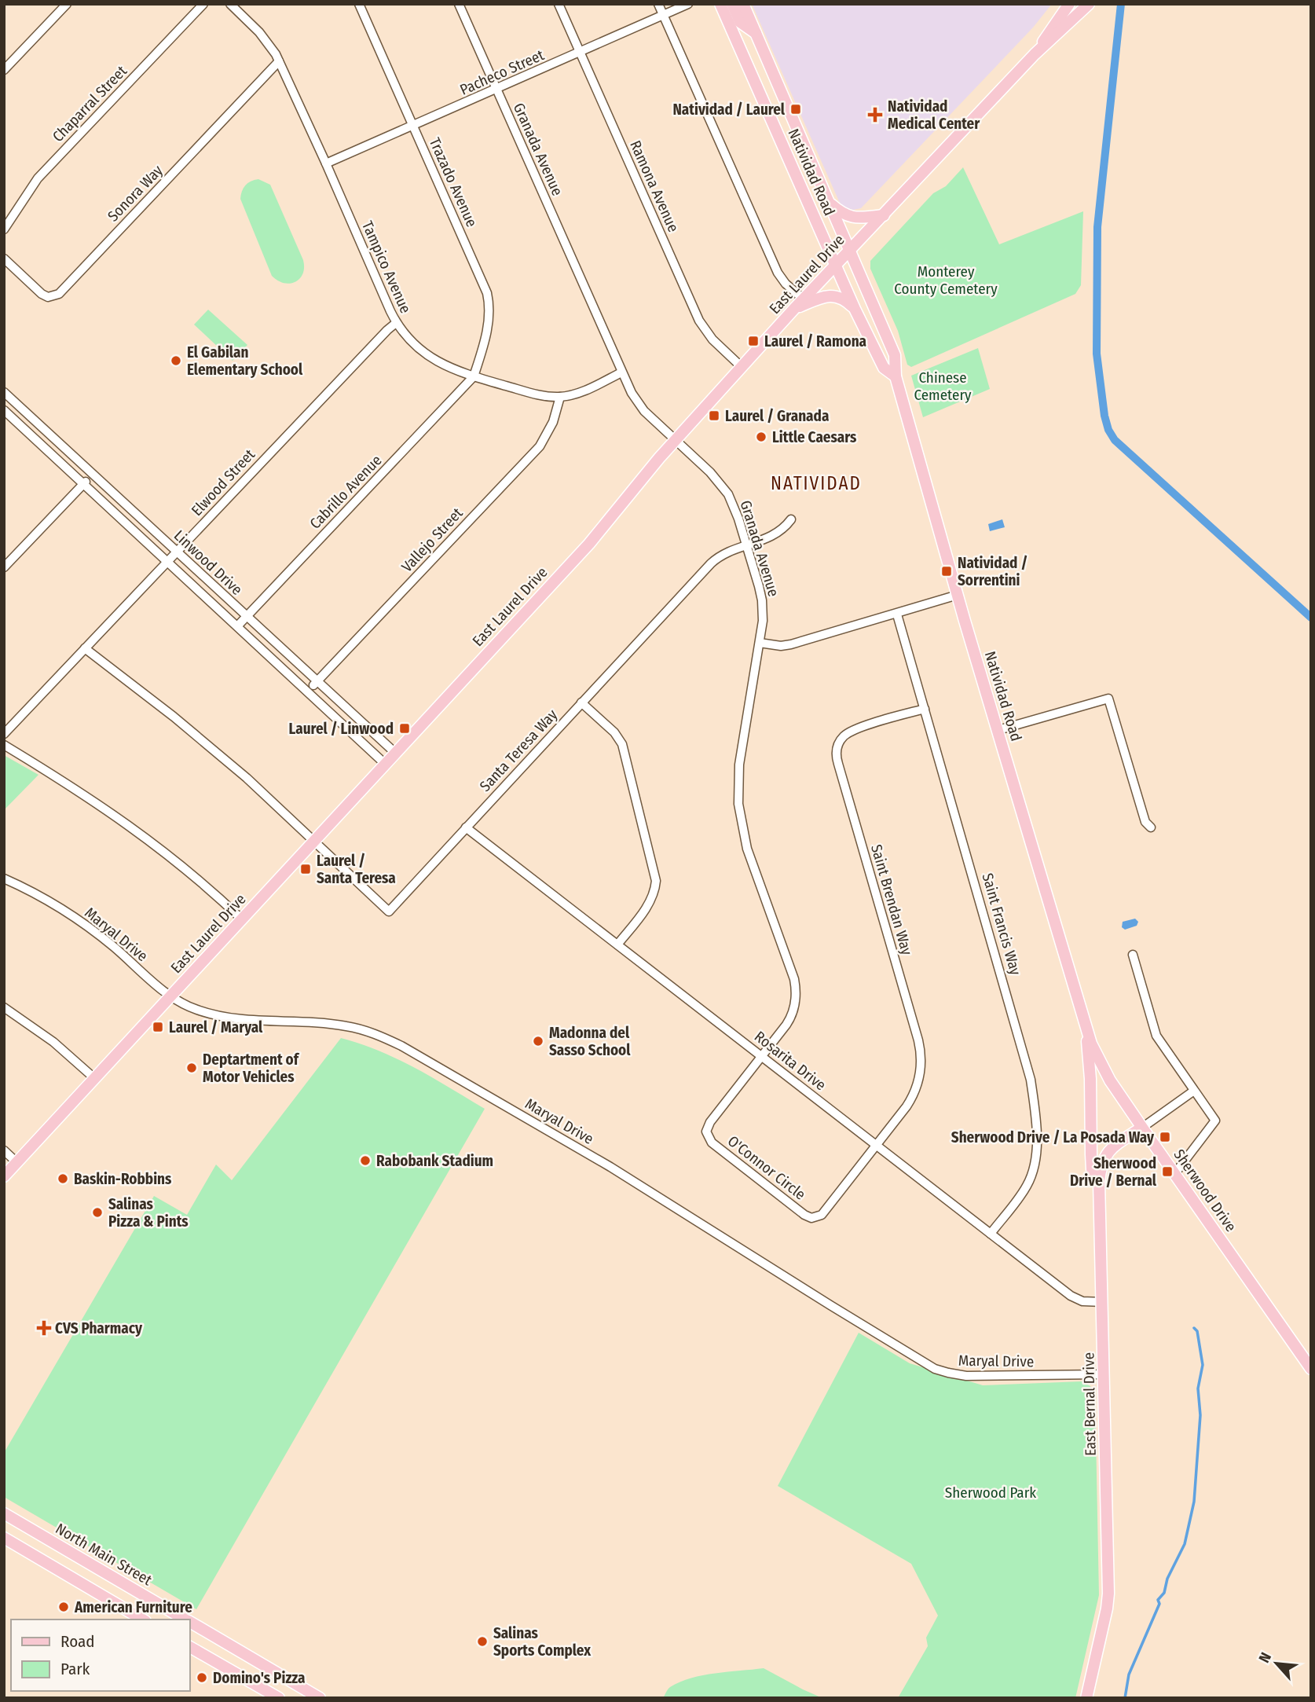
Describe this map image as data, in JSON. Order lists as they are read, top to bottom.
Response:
{
  "streets": {
    "main road": [
      "Natividad Road",
      "East Laurel Drive",
      "Sherwood Drive",
      "East Bernal Drive",
      "North Main Street"
    ],
    "street": [
      "Pacheco Street",
      "Chaparral Street",
      "Granada Avenue",
      "Trazado Avenue",
      "Ramona Avenue",
      "Sonora Way",
      "Tampico Avenue",
      "Elwood Street",
      "Cabrillo Avenue",
      "Vallejo Street",
      "Linwood Drive",
      "Santa Teresa Way",
      "Saint Brendan Way",
      "Saint Francis Way",
      "Maryal Drive",
      "Rosarita Drive",
      "O'Connor Circle"
    ]
  },
  "crossings": [
    ["Pacheco Street", "Granada Avenue"],
    ["Pacheco Street", "Trazado Avenue"],
    ["Pacheco Street", "Ramona Avenue"],
    ["Pacheco Street", "Tampico Avenue"],
    ["Granada Avenue", "Tampico Avenue"],
    ["Granada Avenue", "East Laurel Drive"],
    ["Granada Avenue", "Santa Teresa Way"],
    ["Granada Avenue", "Rosarita Drive"],
    ["Granada Avenue", "O'Connor Circle"],
    ["Natividad Road", "East Laurel Drive"],
    ["Natividad Road", "Sherwood Drive"],
    ["Trazado Avenue", "Tampico Avenue"],
    ["Trazado Avenue", "Cabrillo Avenue"],
    ["Ramona Avenue", "East Laurel Drive"],
    ["Sonora Way", "Tampico Avenue"],
    ["Tampico Avenue", "Elwood Street"],
    ["Tampico Avenue", "Cabrillo Avenue"],
    ["Tampico Avenue", "Vallejo Street"],
    ["East Laurel Drive", "Linwood Drive"],
    ["East Laurel Drive", "Santa Teresa Way"],
    ["East Laurel Drive", "Maryal Drive"],
    ["Elwood Street", "Linwood Drive"],
    ["Cabrillo Avenue", "Linwood Drive"],
    ["Vallejo Street", "Linwood Drive"],
    ["Santa Teresa Way", "Rosarita Drive"],
    ["Saint Brendan Way", "Saint Francis Way"],
    ["Saint Brendan Way", "Rosarita Drive"],
    ["Saint Brendan Way", "O'Connor Circle"],
    ["Saint Francis Way", "Rosarita Drive"],
    ["Maryal Drive", "East Bernal Drive"],
    ["Rosarita Drive", "O'Connor Circle"],
    ["Rosarita Drive", "East Bernal Drive"],
    ["Sherwood Drive", "East Bernal Drive"]
  ],
  "districts": ["NATIVIDAD"],
  "parks": ["Monterey County Cemetery", "Chinese Cemetery", "Sherwood Park"],
  "places": {
    "transit": [
      "Natividad / Laurel",
      "Laurel / Ramona",
      "Laurel / Granada",
      "Natividad / Sorrentini",
      "Laurel / Linwood",
      "Laurel / Santa Teresa",
      "Laurel / Maryal",
      "Sherwood Drive / La Posada Way",
      "Sherwood Drive / Bernal"
    ],
    "health": ["Natividad Medical Center", "CVS Pharmacy"],
    "other": [
      "El Gabilan Elementary School",
      "Little Caesars",
      "Madonna del Sasso School",
      "Deptartment of Motor Vehicles",
      "Rabobank Stadium",
      "Baskin-Robbins",
      "Salinas Pizza & Pints",
      "American Furniture",
      "Salinas Sports Complex",
      "Domino's Pizza"
    ]
  },
  "legend": ["Road", "Park"],
  "north": "top left"
}
